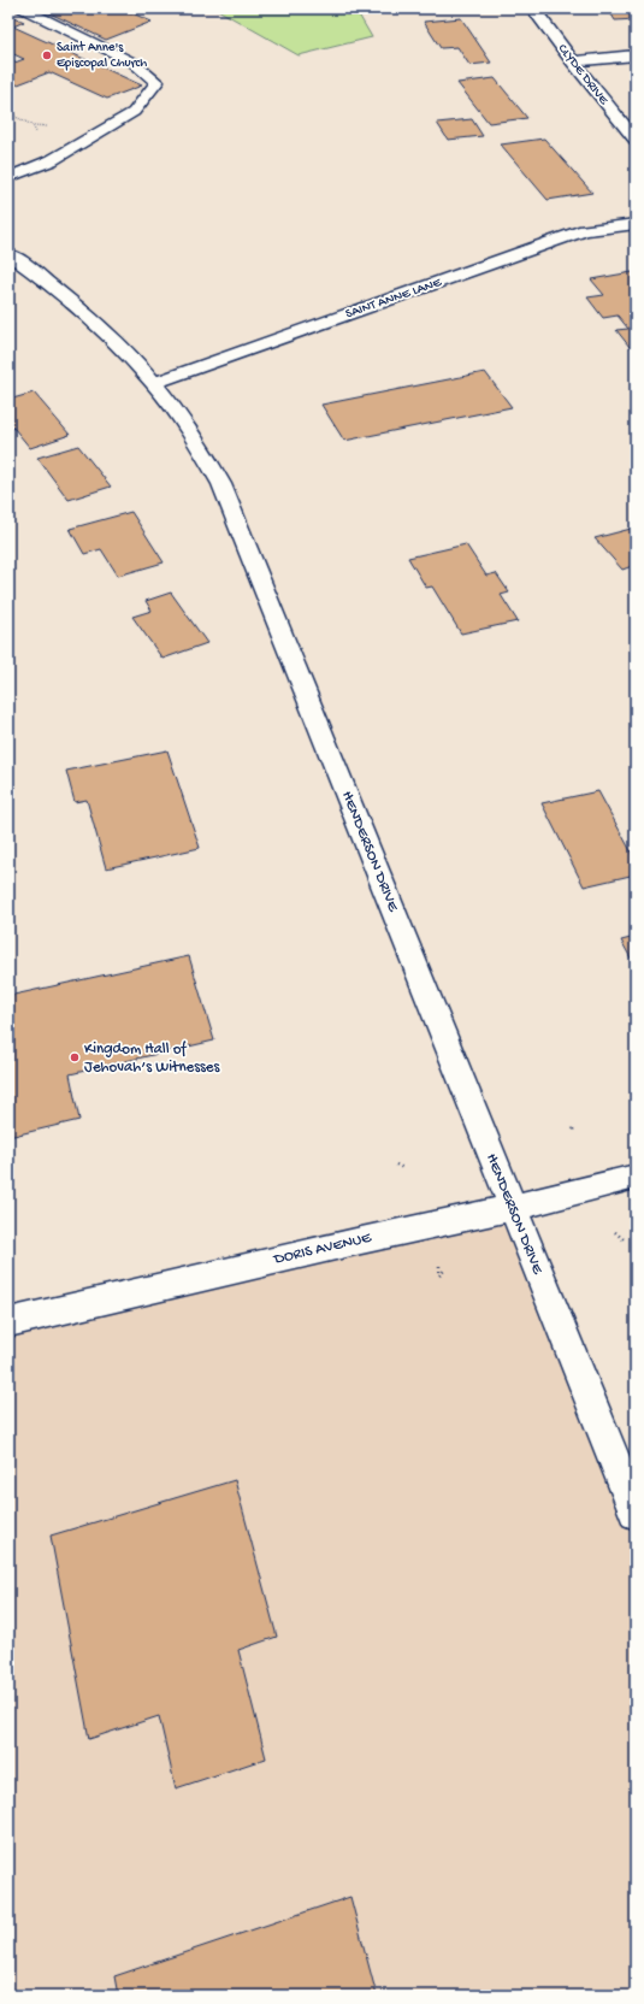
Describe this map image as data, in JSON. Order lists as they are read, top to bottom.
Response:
{
  "streets": {
    "street": [
      "CLYDE DRIVE",
      "SAINT ANNE LANE",
      "HENDERSON DRIVE",
      "DORIS AVENUE"
    ]
  },
  "crossings": [
    ["SAINT ANNE LANE", "HENDERSON DRIVE"],
    ["HENDERSON DRIVE", "DORIS AVENUE"]
  ],
  "places": ["Saint Anne's Episcopal Church", "Kingdom Hall of Jehovah’s Witnesses"]
}
